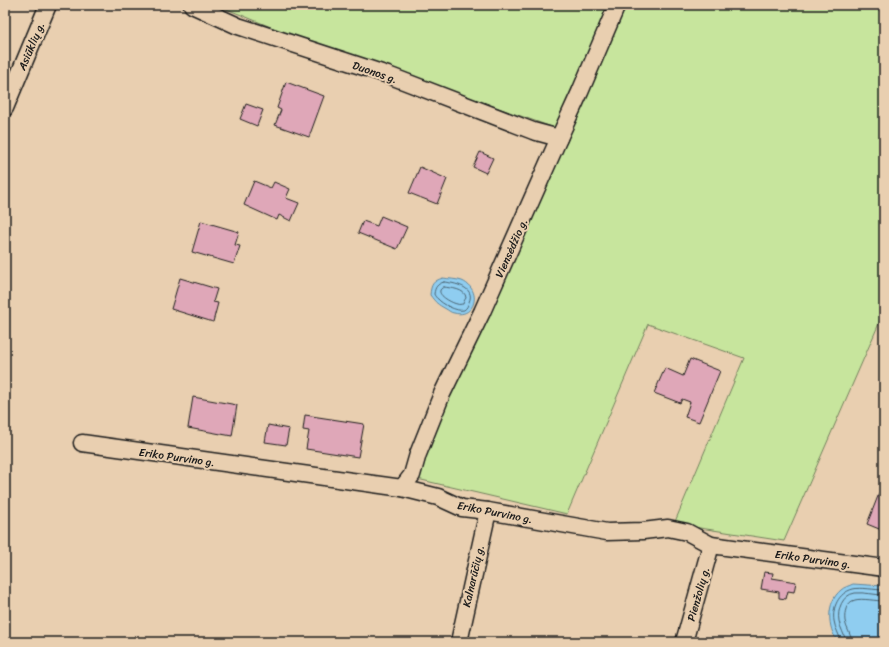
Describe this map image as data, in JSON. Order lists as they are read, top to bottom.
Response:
{
  "streets": {
    "street": [
      "Asiūklių g.",
      "Duonos g.",
      "Viensėdžio g.",
      "Eriko Purvino g.",
      "Kalnarūčių g.",
      "Pienžolių g."
    ]
  },
  "crossings": [
    ["Duonos g.", "Viensėdžio g."],
    ["Viensėdžio g.", "Eriko Purvino g."],
    ["Eriko Purvino g.", "Kalnarūčių g."],
    ["Eriko Purvino g.", "Pienžolių g."]
  ]
}
